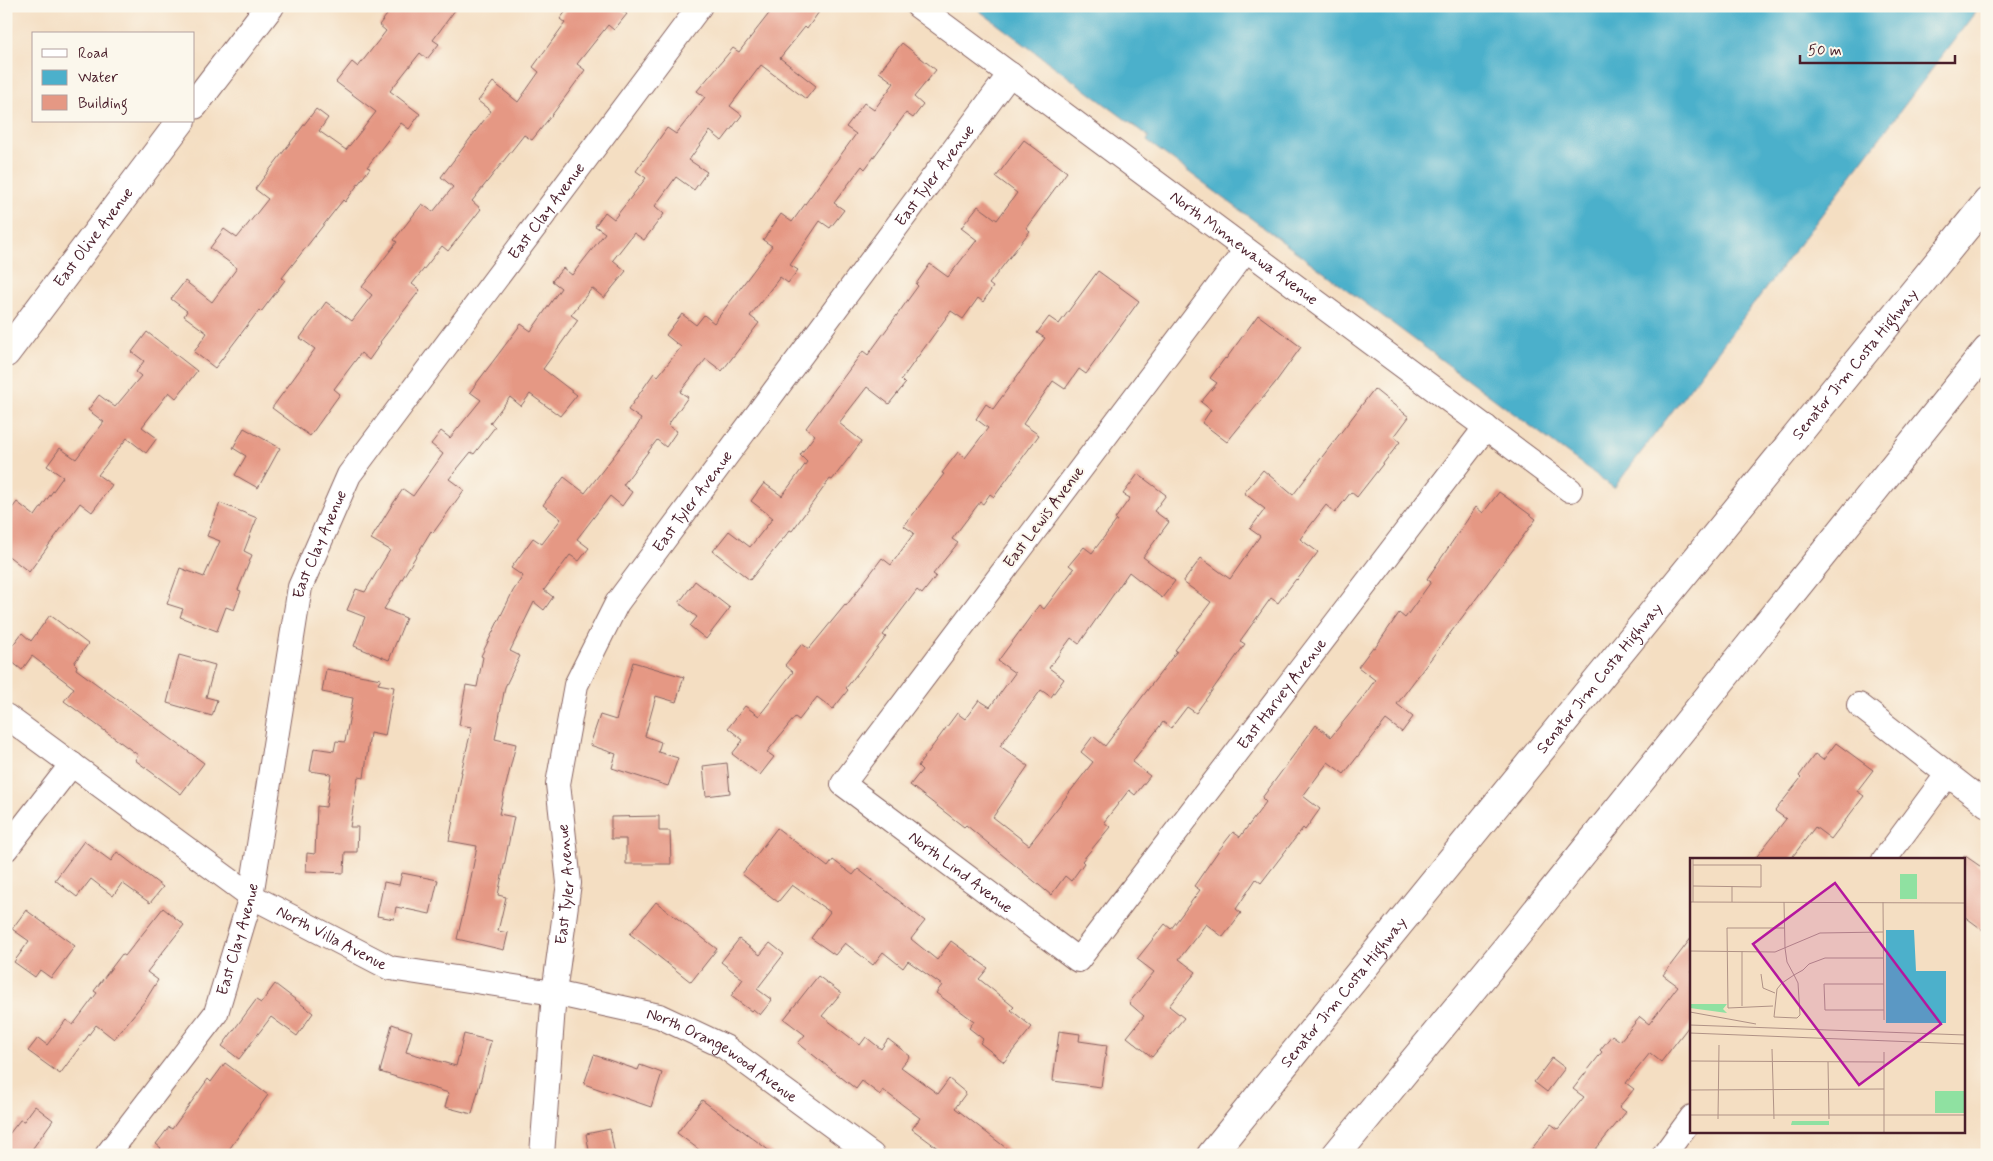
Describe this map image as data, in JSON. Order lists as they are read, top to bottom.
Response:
{
  "streets": {
    "main road": ["East Olive Avenue", "Senator Jim Costa Highway"],
    "street": [
      "East Tyler Avenue",
      "East Clay Avenue",
      "North Minnewawa Avenue",
      "East Lewis Avenue",
      "East Harvey Avenue",
      "North Lind Avenue",
      "North Villa Avenue",
      "North Orangewood Avenue"
    ]
  },
  "crossings": [
    ["East Tyler Avenue", "North Minnewawa Avenue"],
    ["East Tyler Avenue", "North Villa Avenue"],
    ["East Tyler Avenue", "North Orangewood Avenue"],
    ["East Clay Avenue", "North Villa Avenue"],
    ["North Minnewawa Avenue", "East Lewis Avenue"],
    ["North Minnewawa Avenue", "East Harvey Avenue"],
    ["East Lewis Avenue", "North Lind Avenue"],
    ["East Harvey Avenue", "North Lind Avenue"],
    ["North Villa Avenue", "North Orangewood Avenue"]
  ],
  "legend": ["Road", "Water", "Building"],
  "scale_bar": "50 m"
}
